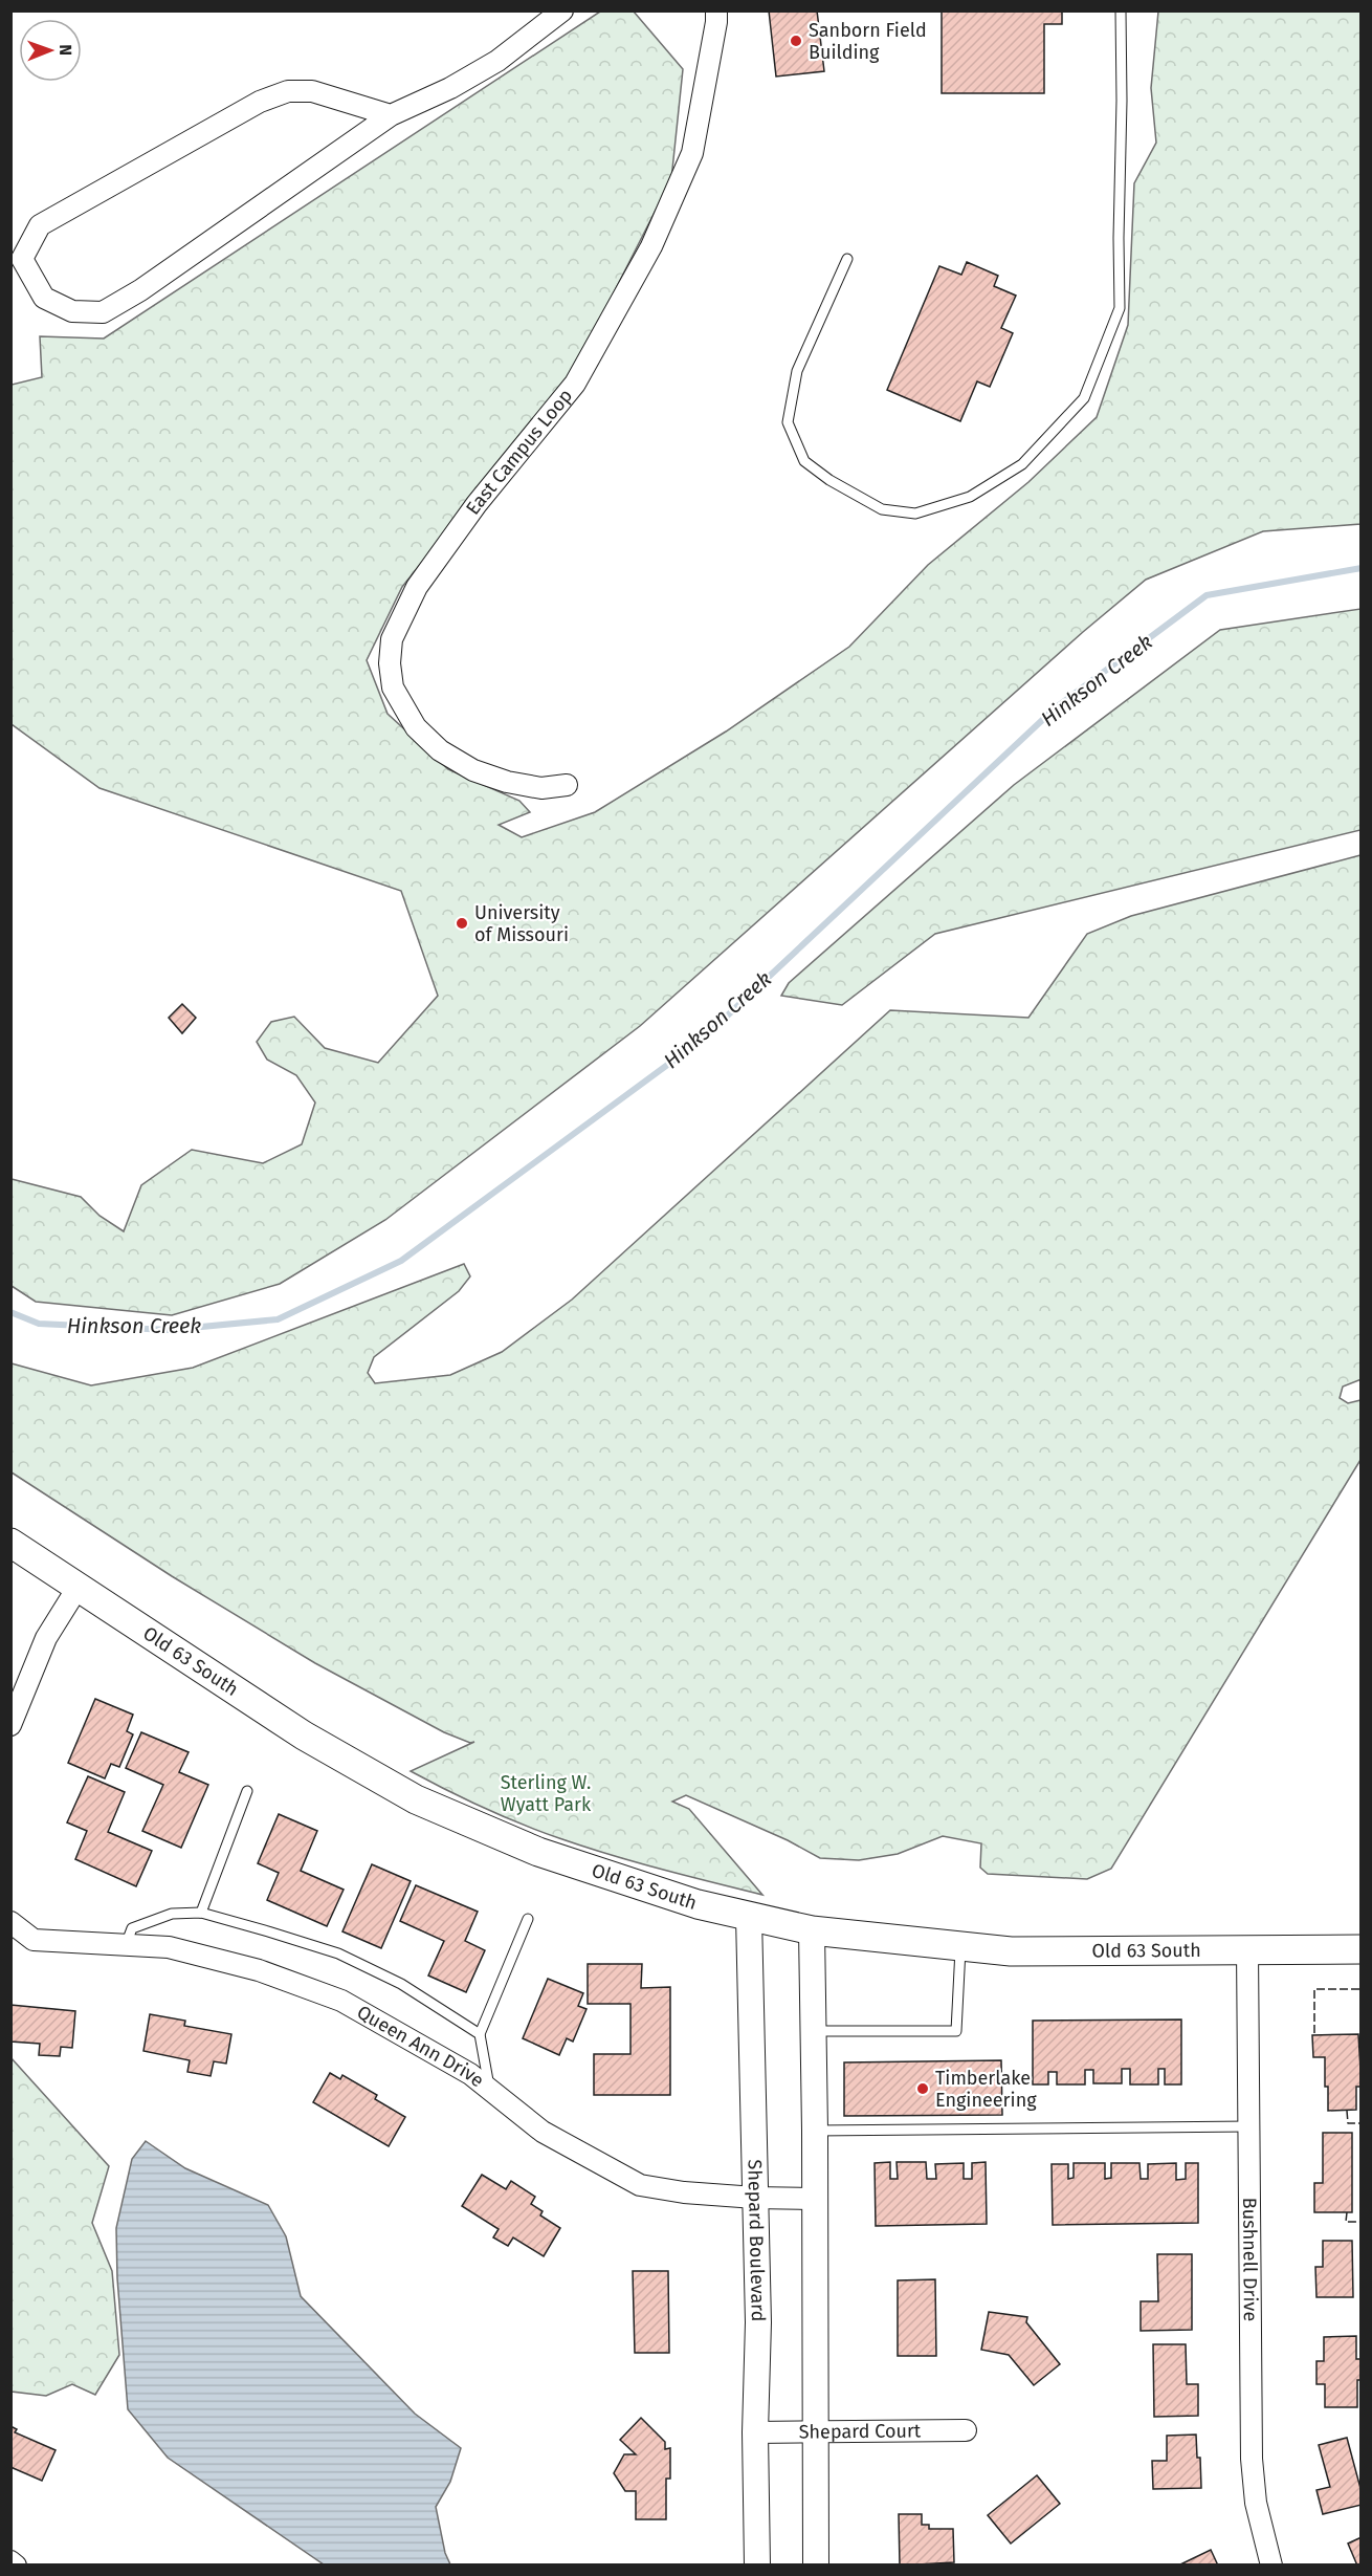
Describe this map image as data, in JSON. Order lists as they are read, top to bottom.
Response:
{
  "streets": {
    "main road": ["Old 63 South"],
    "street": [
      "East Campus Loop",
      "Queen Ann Drive",
      "Shepard Boulevard",
      "Bushnell Drive",
      "Shepard Court"
    ]
  },
  "crossings": [
    ["Old 63 South", "Shepard Boulevard"],
    ["Old 63 South", "Bushnell Drive"],
    ["Queen Ann Drive", "Shepard Boulevard"],
    ["Shepard Boulevard", "Shepard Court"]
  ],
  "water": ["Hinkson Creek"],
  "parks": ["Sterling W. Wyatt Park"],
  "places": ["Sanborn Field Building", "University of Missouri", "Timberlake Engineering"],
  "north": "right"
}
